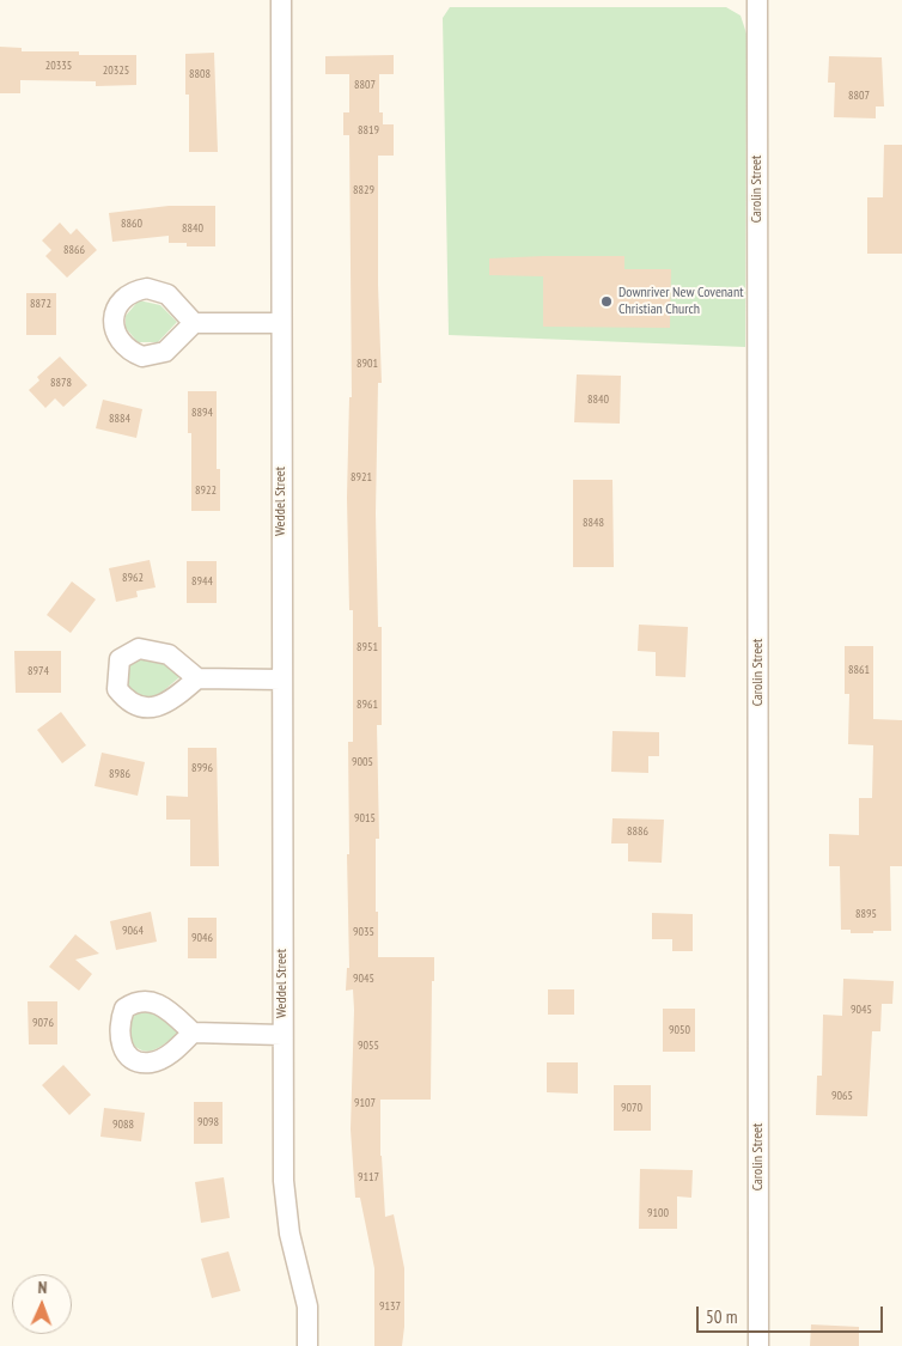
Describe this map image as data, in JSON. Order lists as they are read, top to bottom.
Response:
{
  "streets": {
    "street": ["Carolin Street", "Weddel Street"]
  },
  "places": ["Downriver New Covenant Christian Church"],
  "house_numbers": [
    "20335",
    "20325",
    "8808",
    "8807",
    "8807",
    "8819",
    "8829",
    "8860",
    "8840",
    "8866",
    "8872",
    "8901",
    "8878",
    "8840",
    "8894",
    "8884",
    "8921",
    "8922",
    "8848",
    "8962",
    "8944",
    "8951",
    "8861",
    "8974",
    "8961",
    "9005",
    "8996",
    "8986",
    "9015",
    "8886",
    "8895",
    "9064",
    "9035",
    "9046",
    "9045",
    "9045",
    "9076",
    "9050",
    "9055",
    "9065",
    "9107",
    "9070",
    "9098",
    "9088",
    "9117",
    "9100",
    "9137"
  ],
  "scale_bar": "50 m",
  "north": "top"
}
